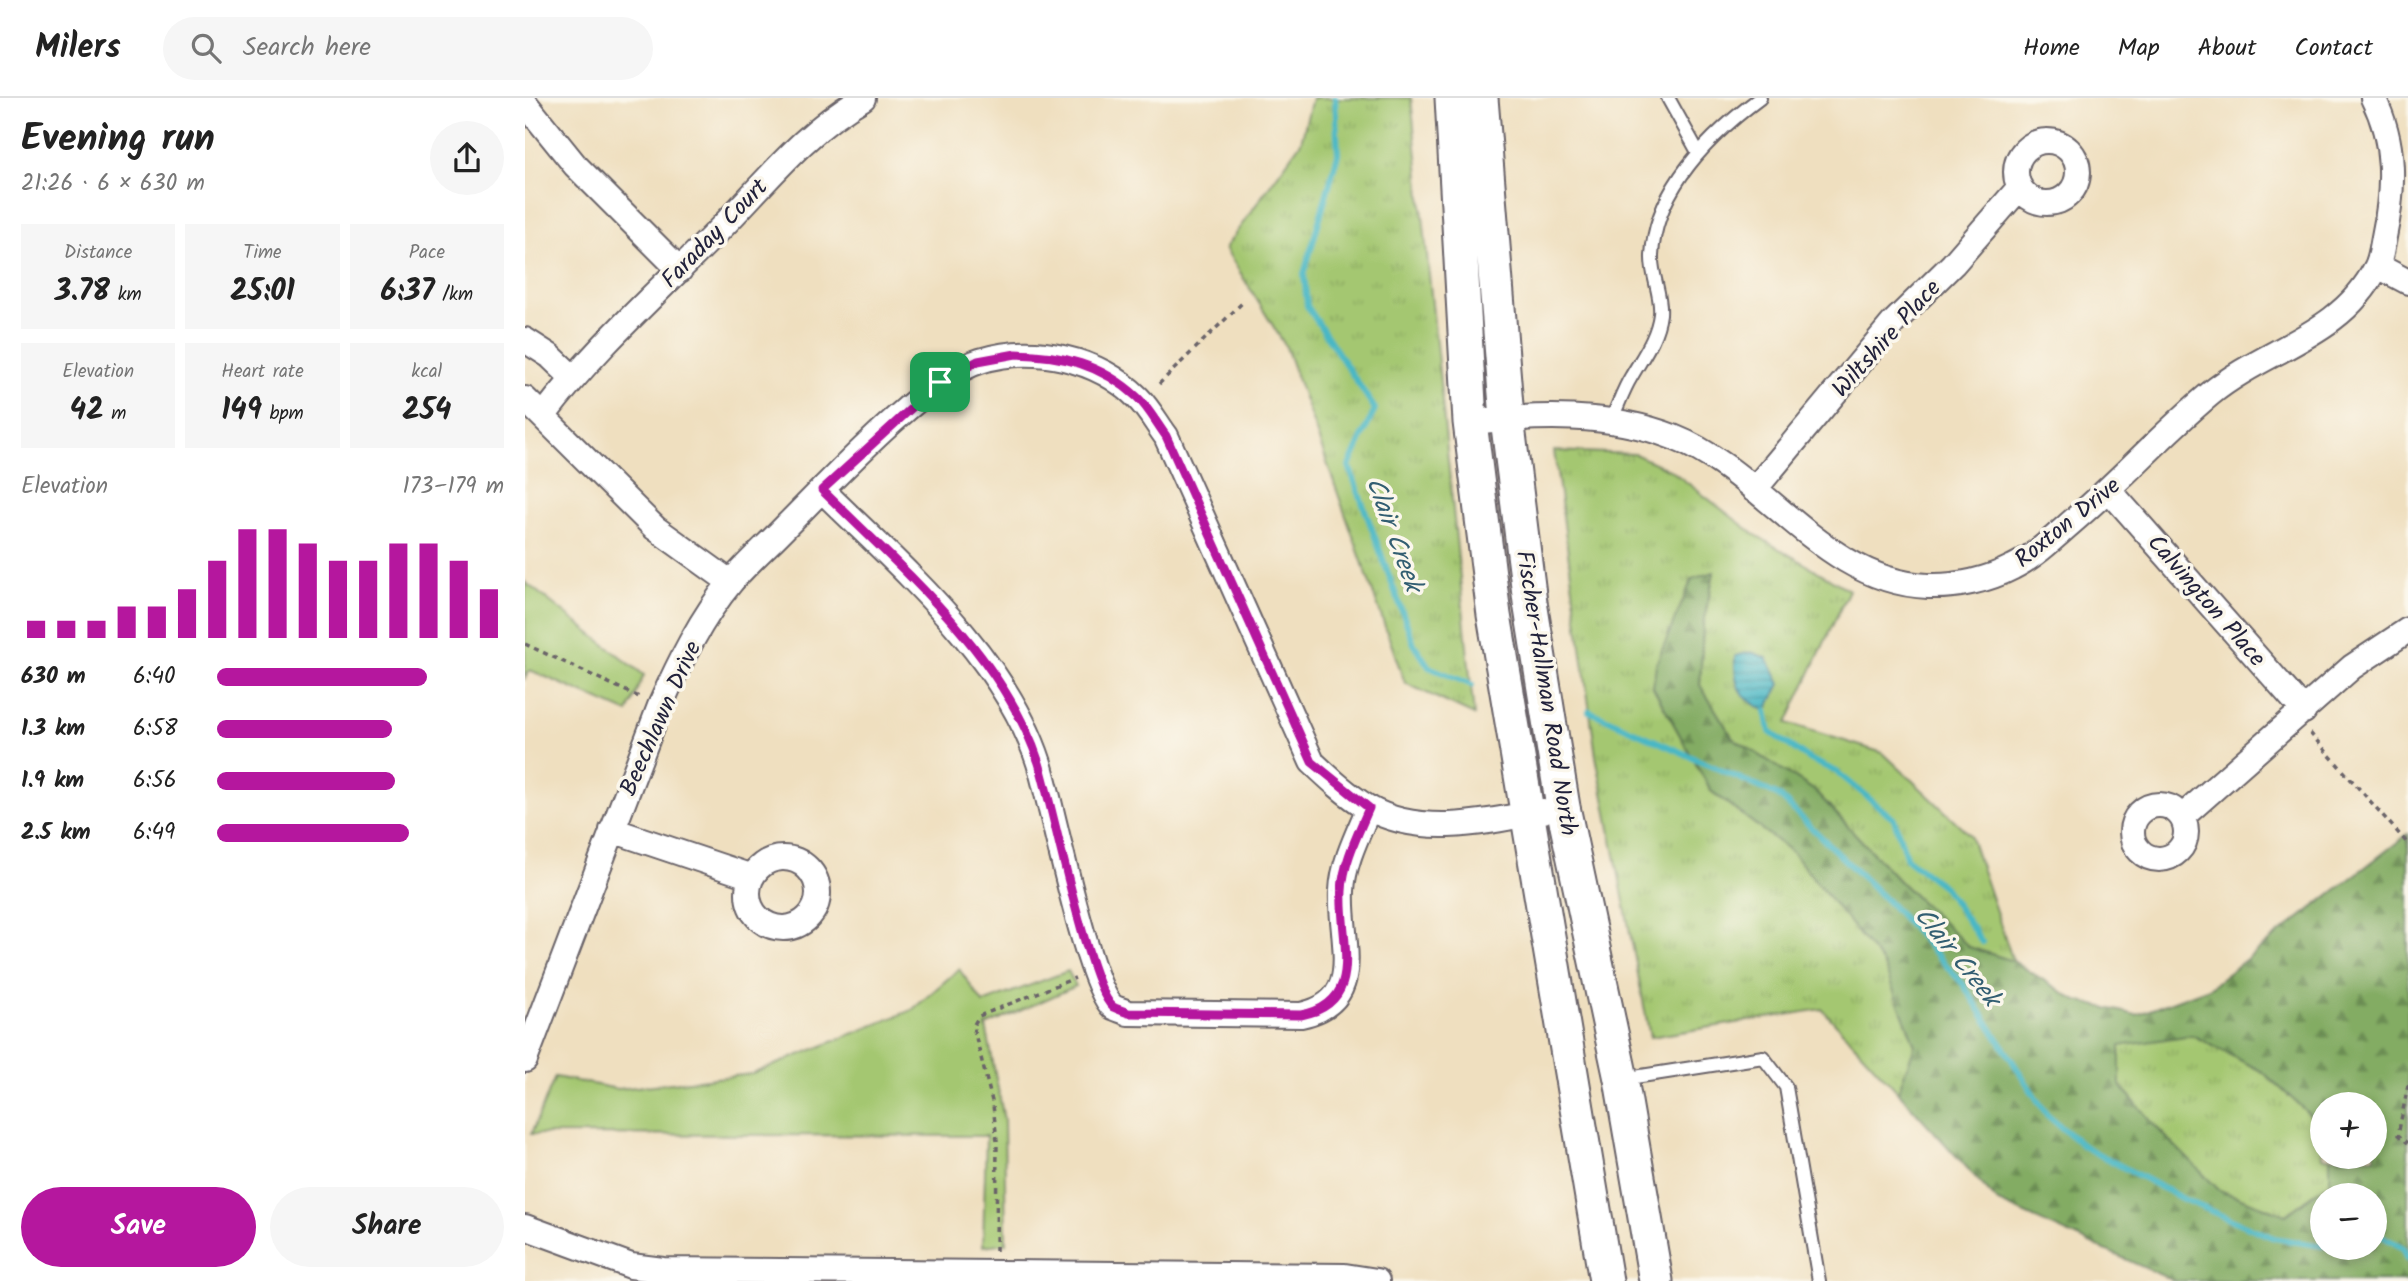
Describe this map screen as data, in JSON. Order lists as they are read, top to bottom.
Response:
{
  "streets": {
    "main road": ["Fischer-Hallman Road North"],
    "street": [
      "Faraday Court",
      "Wiltshire Place",
      "Roxton Drive",
      "Calvington Place",
      "Beechlawn Drive"
    ]
  },
  "crossings": [
    ["Wiltshire Place", "Roxton Drive"],
    ["Roxton Drive", "Calvington Place"],
    ["Roxton Drive", "Fischer-Hallman Road North"],
    ["Fischer-Hallman Road North", "Beechlawn Drive"]
  ],
  "water": ["Clair Creek"],
  "page": {
    "header": "Milers",
    "search": "Search here",
    "nav": [
      "Home",
      "Map",
      "About",
      "Contact"
    ],
    "heading": ["Evening run", "21:26 · 6 × 630 m"],
    "stats": [
      ["Distance", "3.78 km"],
      ["Time", "25:01"],
      ["Pace", "6:37 /km"],
      ["Elevation", "42 m"],
      ["Heart rate", "149 bpm"],
      ["kcal", "254"]
    ],
    "chart": ["Elevation", "173–179 m"],
    "list": [
      {
        "name": "630 m",
        "note": "6:40"
      },
      {
        "name": "1.3 km",
        "note": "6:58"
      },
      {
        "name": "1.9 km",
        "note": "6:56"
      },
      {
        "name": "2.5 km",
        "note": "6:49"
      }
    ],
    "map_buttons": ["+", "−"],
    "buttons": ["Save", "Share"]
  }
}
